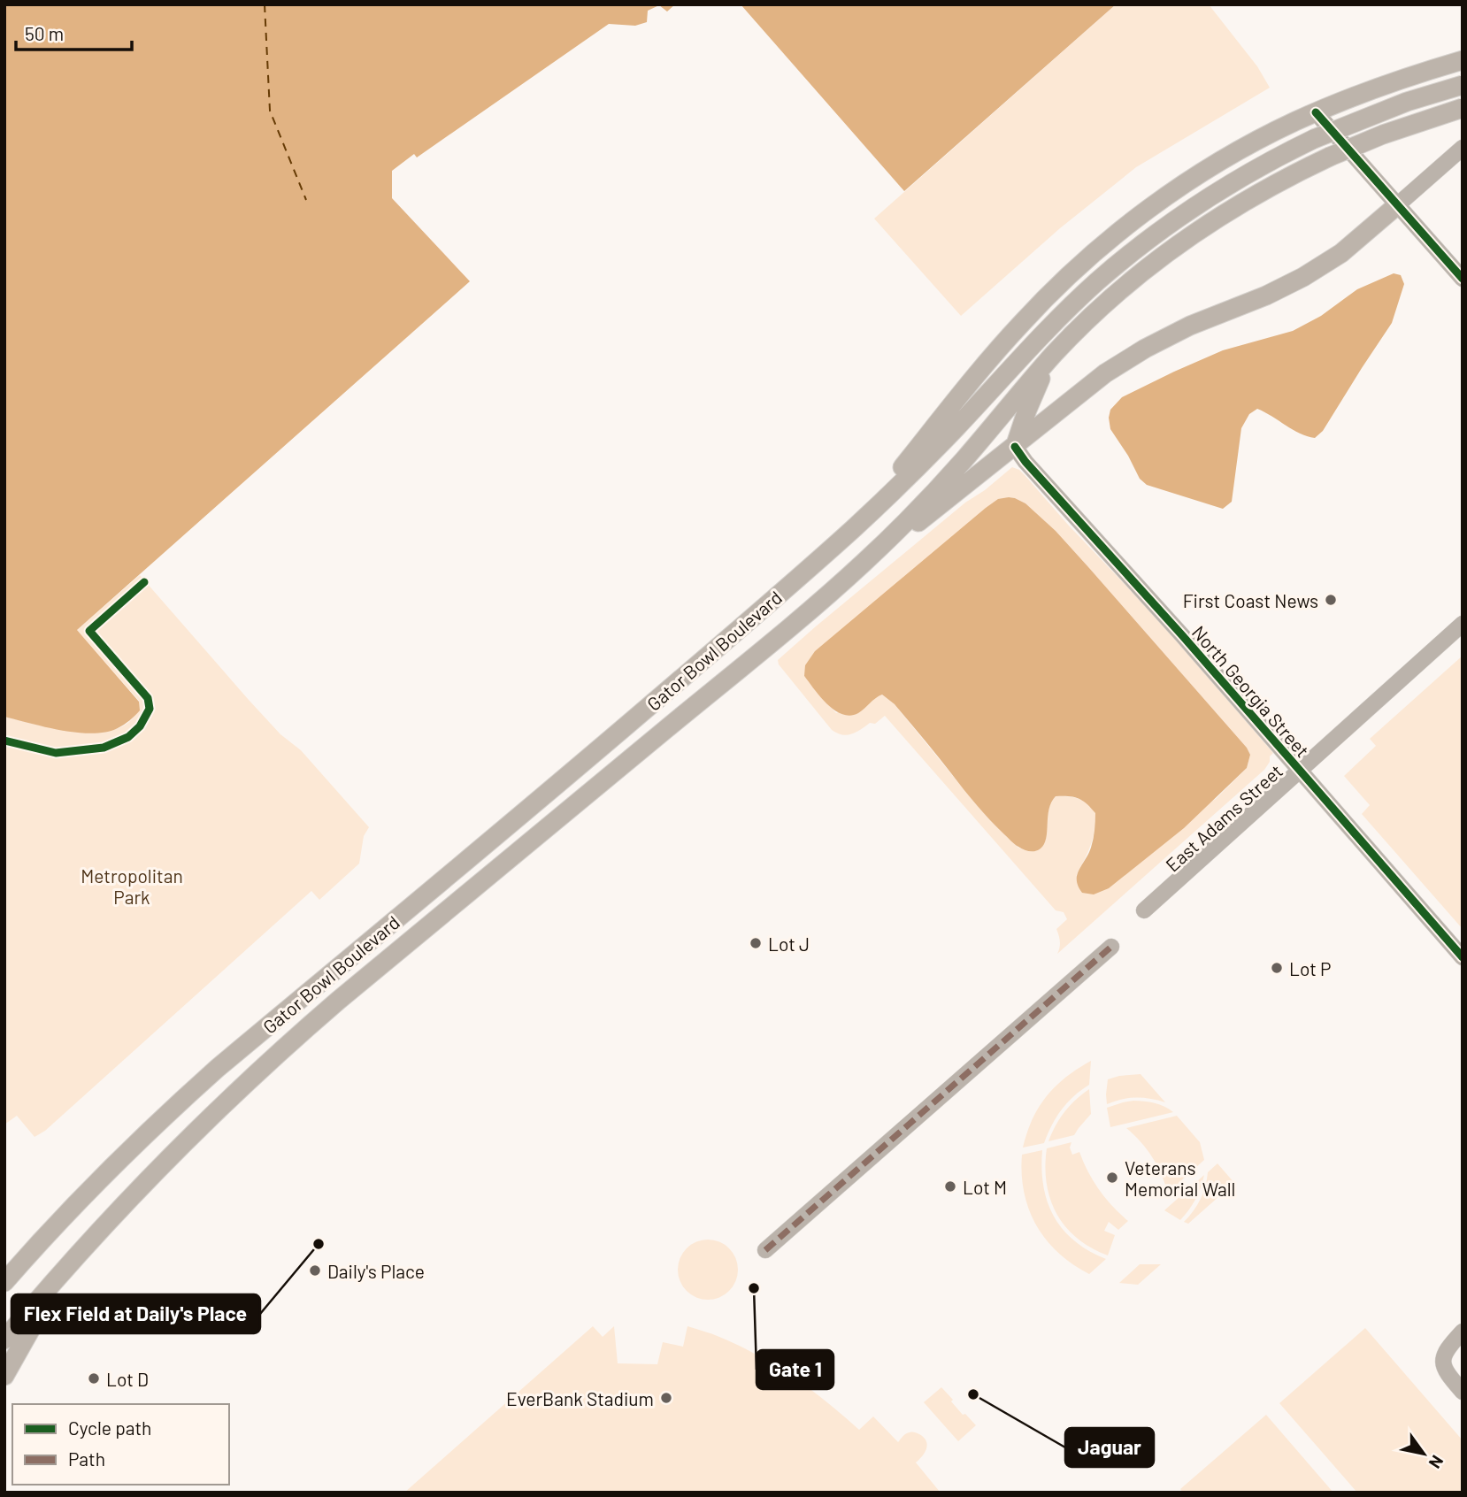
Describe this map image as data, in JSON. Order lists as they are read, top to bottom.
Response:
{
  "streets": {
    "main road": ["Gator Bowl Boulevard"],
    "street": ["North Georgia Street", "East Adams Street"]
  },
  "crossings": [
    ["North Georgia Street", "East Adams Street"]
  ],
  "parks": ["Metropolitan Park"],
  "places": [
    "First Coast News",
    "Lot J",
    "Lot P",
    "Veterans Memorial Wall",
    "Lot M",
    "Flex Field at Daily's Place",
    "Daily's Place",
    "Gate 1",
    "Lot D",
    "Jaguar",
    "EverBank Stadium"
  ],
  "legend": ["Cycle path", "Path"],
  "scale_bar": "50 m",
  "north": "bottom right"
}
